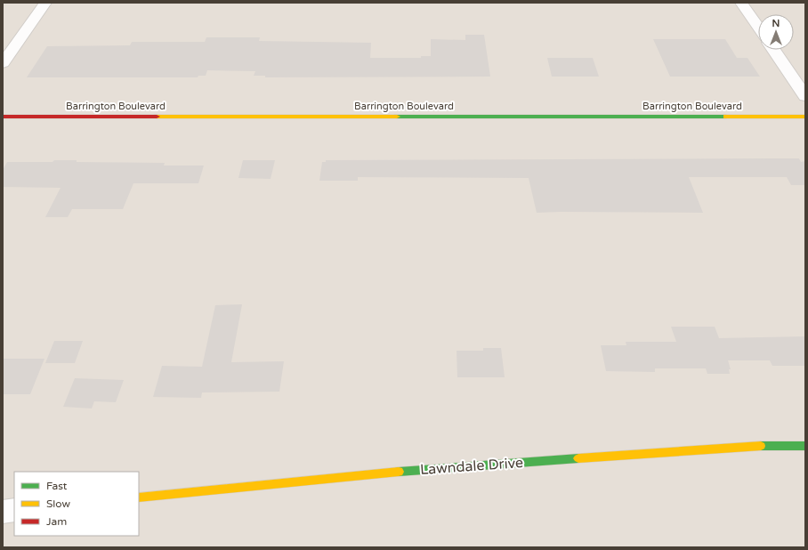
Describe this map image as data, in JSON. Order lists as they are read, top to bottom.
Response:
{
  "streets": {
    "street": ["Barrington Boulevard", "Lawndale Drive"]
  },
  "legend": ["Fast", "Slow", "Jam"],
  "north": "top"
}
